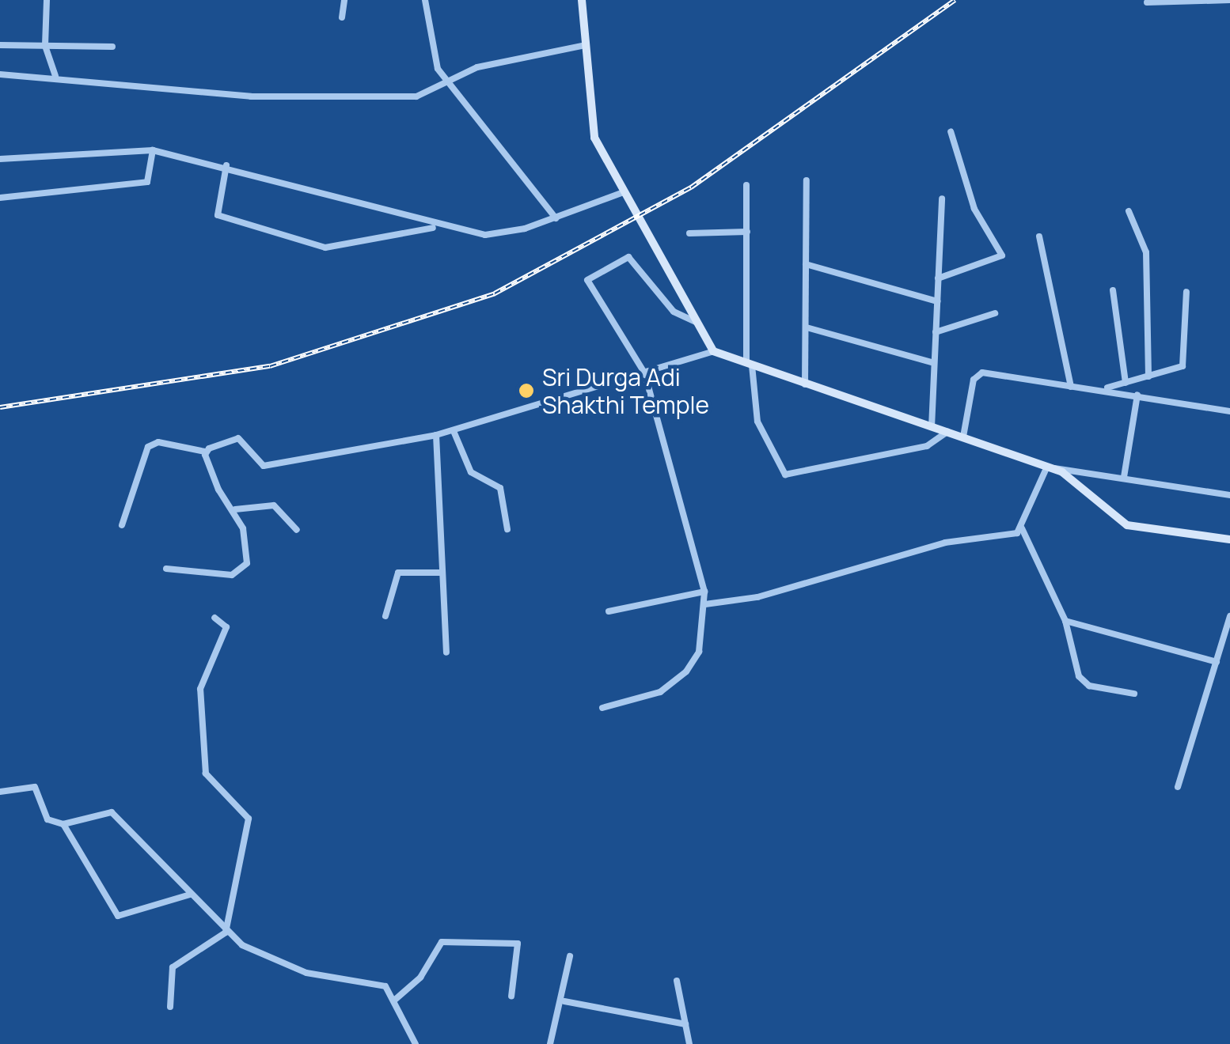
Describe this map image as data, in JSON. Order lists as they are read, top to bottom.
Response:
{
  "places": ["Sri Durga Adi Shakthi Temple"]
}
